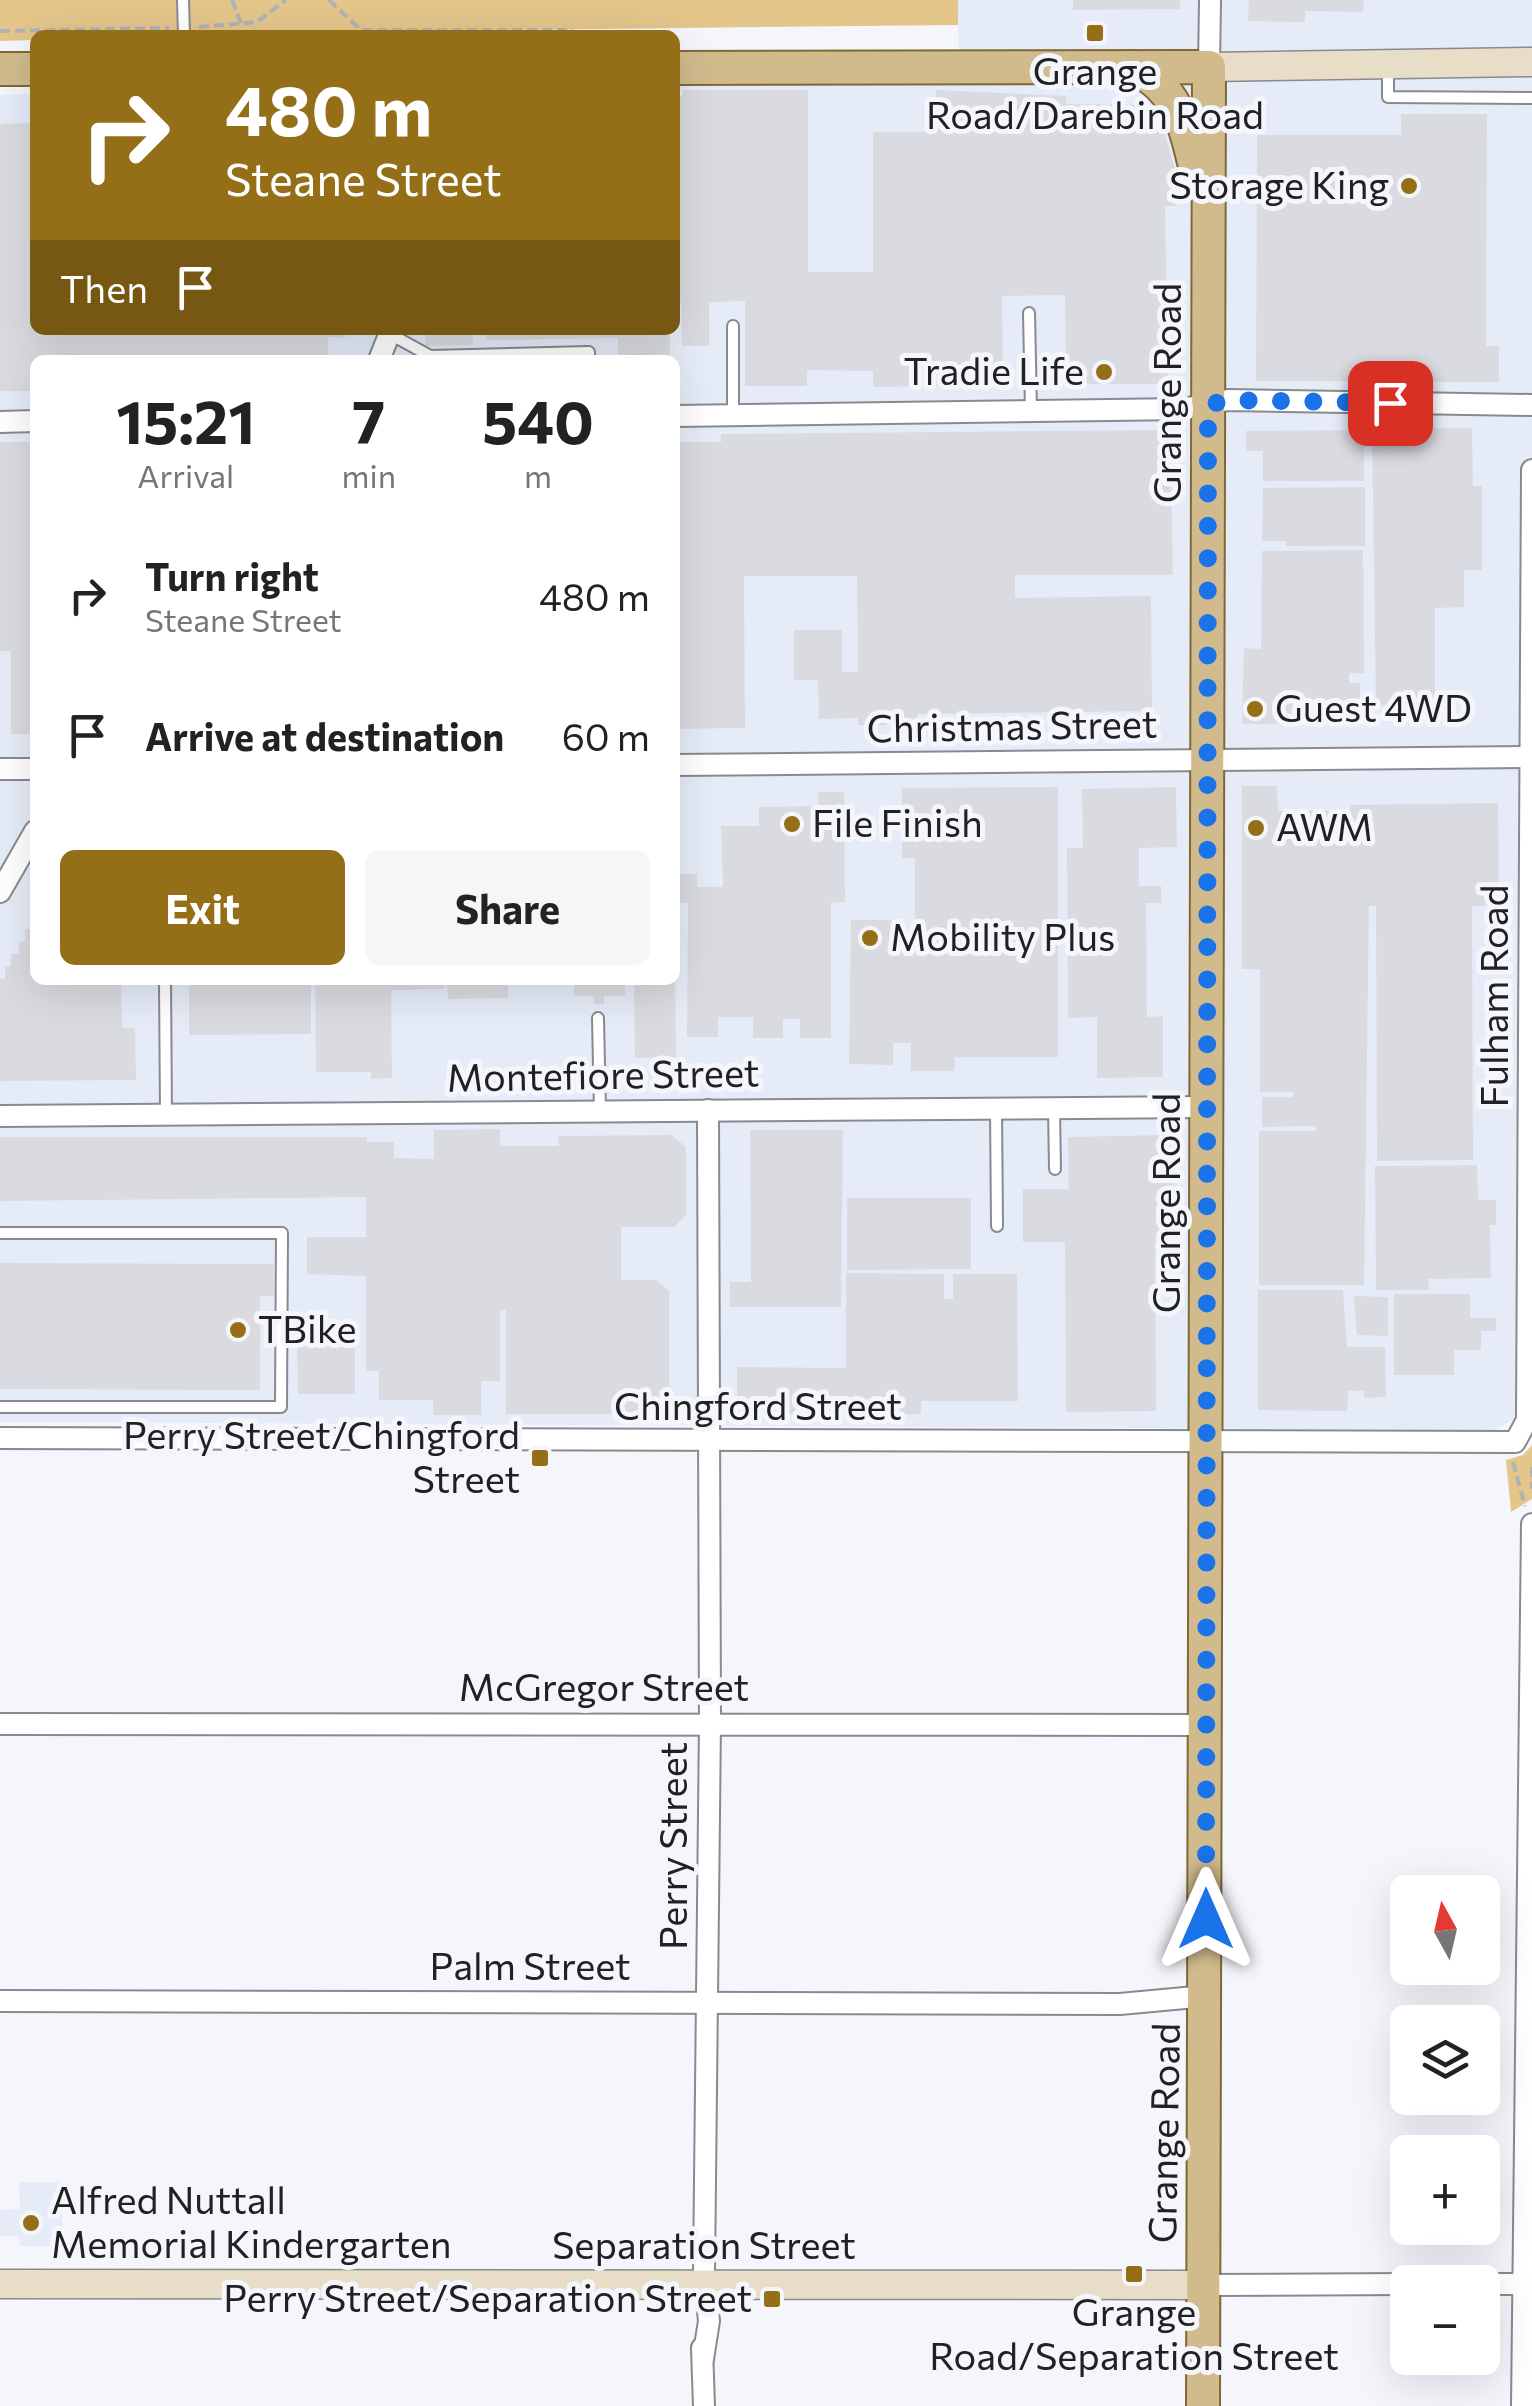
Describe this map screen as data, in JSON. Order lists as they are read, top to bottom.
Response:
{
  "streets": {
    "main road": ["Grange Road"],
    "street": [
      "Christmas Street",
      "Fulham Road",
      "Montefiore Street",
      "Chingford Street",
      "McGregor Street",
      "Perry Street",
      "Palm Street",
      "Separation Street"
    ]
  },
  "crossings": [
    ["Grange Road", "Christmas Street"],
    ["Grange Road", "Montefiore Street"],
    ["Grange Road", "Chingford Street"],
    ["Grange Road", "McGregor Street"],
    ["Grange Road", "Palm Street"],
    ["Grange Road", "Separation Street"],
    ["Christmas Street", "Fulham Road"],
    ["Fulham Road", "Chingford Street"],
    ["Montefiore Street", "Perry Street"],
    ["Chingford Street", "Perry Street"],
    ["McGregor Street", "Perry Street"],
    ["Perry Street", "Palm Street"],
    ["Perry Street", "Separation Street"]
  ],
  "places": {
    "transit": [
      "Grange Road/Darebin Road",
      "Perry Street/Chingford Street",
      "Grange Road/Separation Street",
      "Perry Street/Separation Street"
    ],
    "other": [
      "Storage King",
      "Tradie Life",
      "Guest 4WD",
      "File Finish",
      "AWM",
      "Mobility Plus",
      "TBike",
      "Alfred Nuttall Memorial Kindergarten"
    ]
  },
  "north": "top",
  "page": {
    "turn": ["480 m", "Steane Street"],
    "then": "Then",
    "eta": [
      "15:21",
      "Arrival",
      "7",
      "min",
      "540",
      "m"
    ],
    "list": [
      {
        "name": "Turn right",
        "note": "Steane Street",
        "value": "480 m"
      },
      {
        "name": "Arrive at destination",
        "value": "60 m"
      }
    ],
    "buttons": ["Exit", "Share"],
    "map_buttons": ["+", "−"]
  }
}
